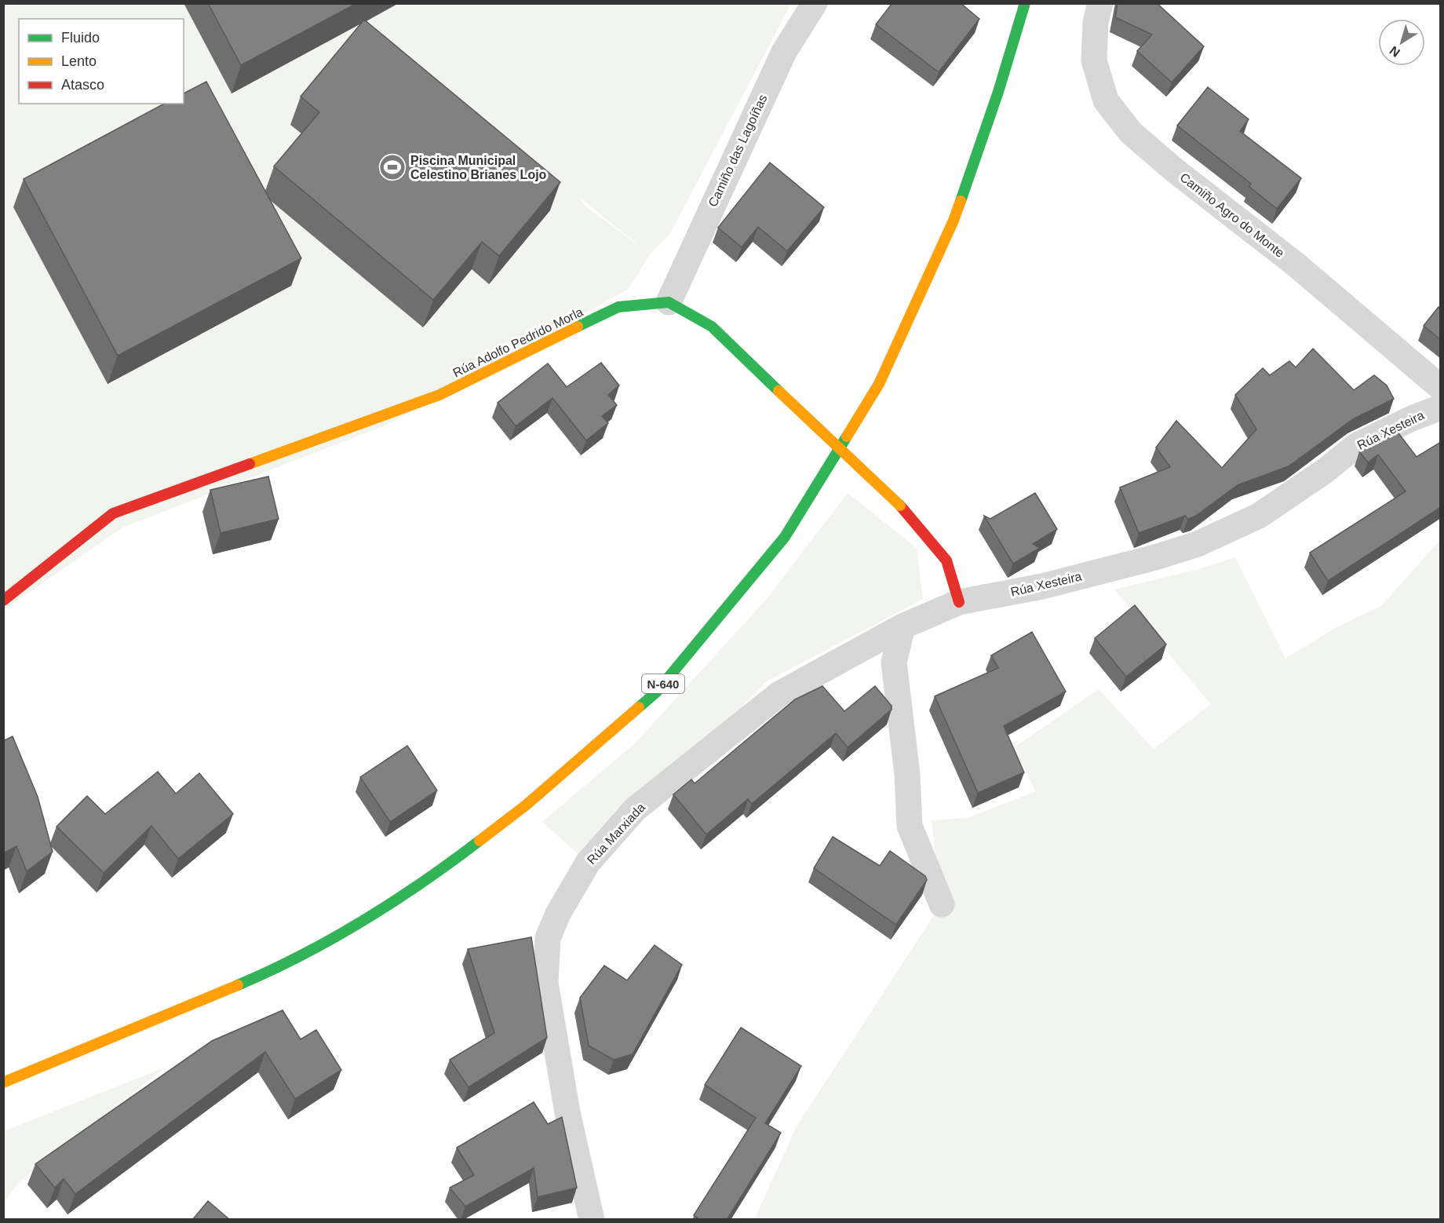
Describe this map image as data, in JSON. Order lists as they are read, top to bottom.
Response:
{
  "streets": {
    "main road": ["Rúa Adolfo Pedrido Morla", "N-640"],
    "street": [
      "Camiño das Lagoíñas",
      "Camiño Agro do Monte",
      "Rúa Xesteira",
      "Rúa Marxiada"
    ]
  },
  "crossings": [
    ["Camiño das Lagoíñas", "Rúa Adolfo Pedrido Morla"],
    ["Rúa Xesteira", "Rúa Marxiada"]
  ],
  "places": {
    "sports": ["Piscina Municipal Celestino Brianes Lojo"]
  },
  "legend": ["Fluido", "Lento", "Atasco"],
  "north": "bottom left"
}
